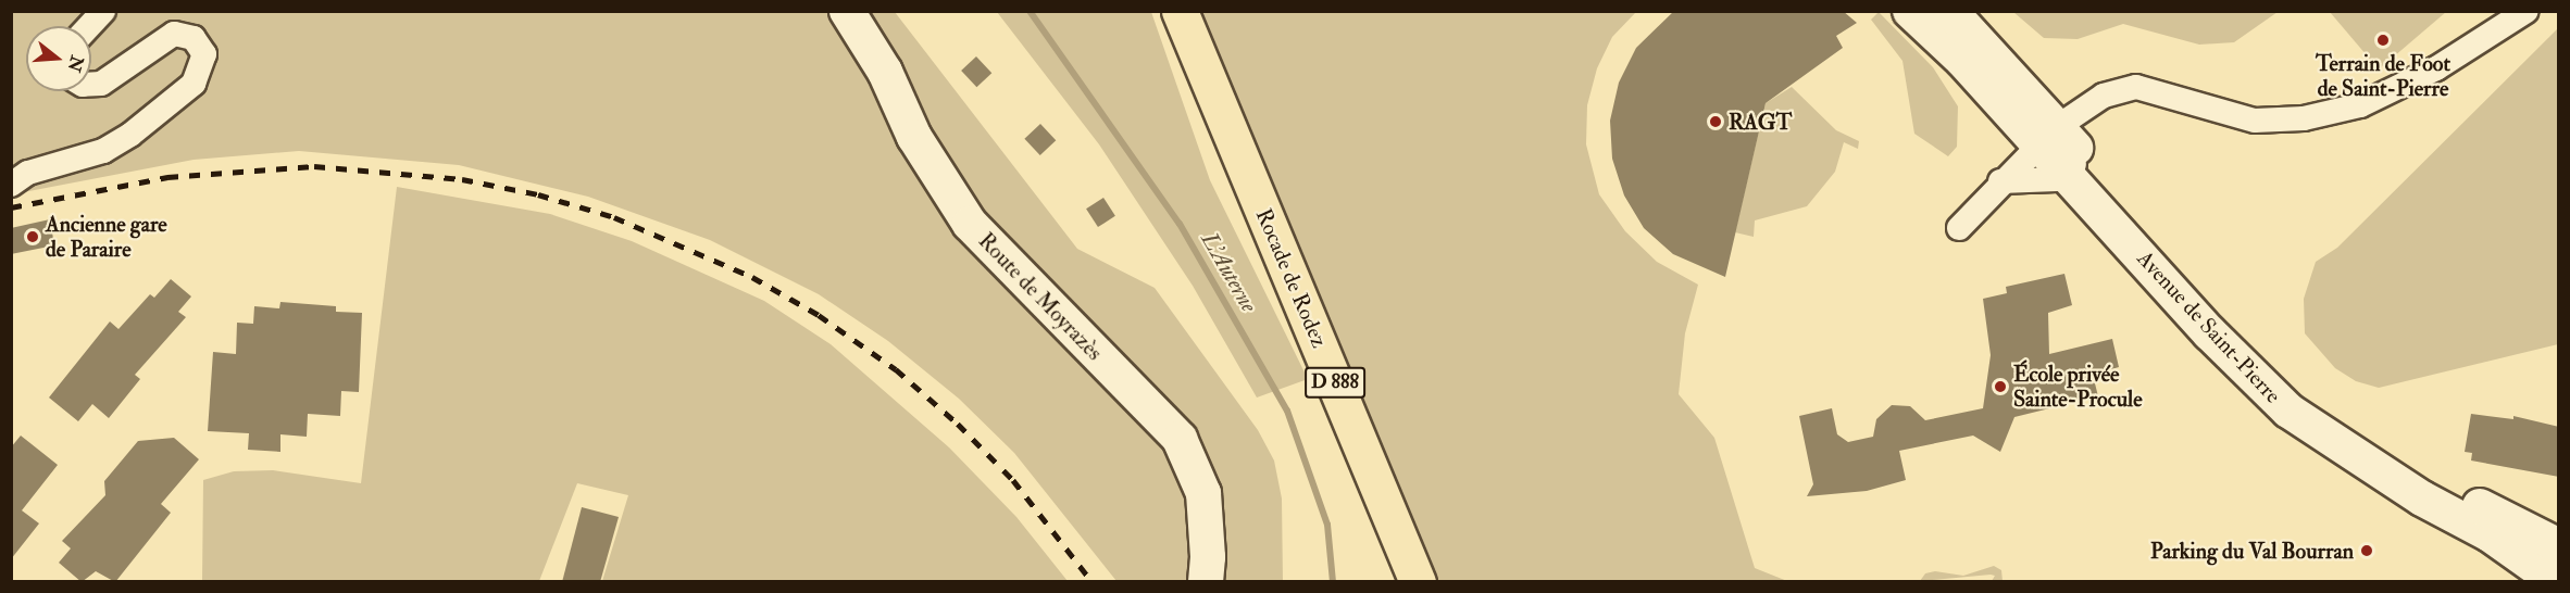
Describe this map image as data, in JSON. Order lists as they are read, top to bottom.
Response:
{
  "streets": {
    "main road": ["Rocade de Rodez", "D 888"],
    "street": ["Route de Moyrazès", "Avenue de Saint-Pierre"]
  },
  "water": ["L'Auterne"],
  "places": [
    "Terrain de Foot de Saint-Pierre",
    "RAGT",
    "Ancienne gare de Paraire",
    "École privée Sainte-Procule",
    "Parking du Val Bourran"
  ],
  "north": "right"
}
